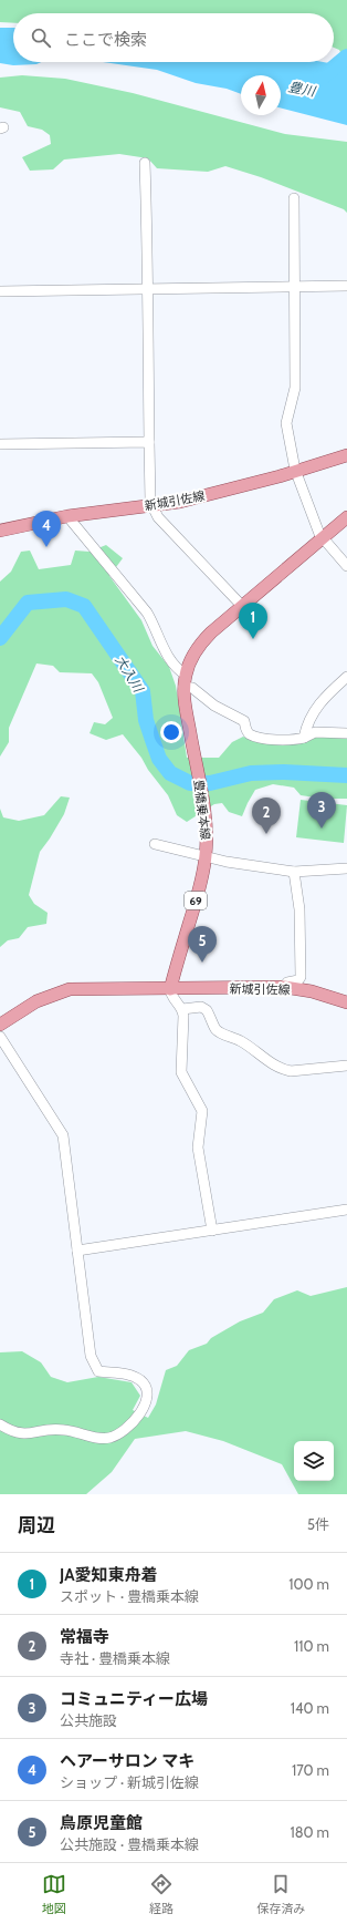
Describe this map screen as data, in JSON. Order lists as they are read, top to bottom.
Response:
{
  "streets": {
    "main road": ["新城引佐線", "豊橋乗本線", "69"]
  },
  "crossings": [
    ["新城引佐線", "豊橋乗本線"]
  ],
  "water": ["豊川", "大入川"],
  "north": "top",
  "page": {
    "search": "ここで検索",
    "pins": [
      "4",
      "1",
      "3",
      "2",
      "5"
    ],
    "heading": ["周辺", "5件"],
    "list": [
      {
        "mark": "1",
        "name": "JA愛知東舟着",
        "note": "スポット · 豊橋乗本線",
        "value": "100 m"
      },
      {
        "mark": "2",
        "name": "常福寺",
        "note": "寺社 · 豊橋乗本線",
        "value": "110 m"
      },
      {
        "mark": "3",
        "name": "コミュニティー広場",
        "note": "公共施設",
        "value": "140 m"
      },
      {
        "mark": "4",
        "name": "ヘアーサロン マキ",
        "note": "ショップ · 新城引佐線",
        "value": "170 m"
      },
      {
        "mark": "5",
        "name": "鳥原児童館",
        "note": "公共施設 · 豊橋乗本線",
        "value": "180 m"
      }
    ],
    "nav": ["地図", "経路", "保存済み"]
  }
}
